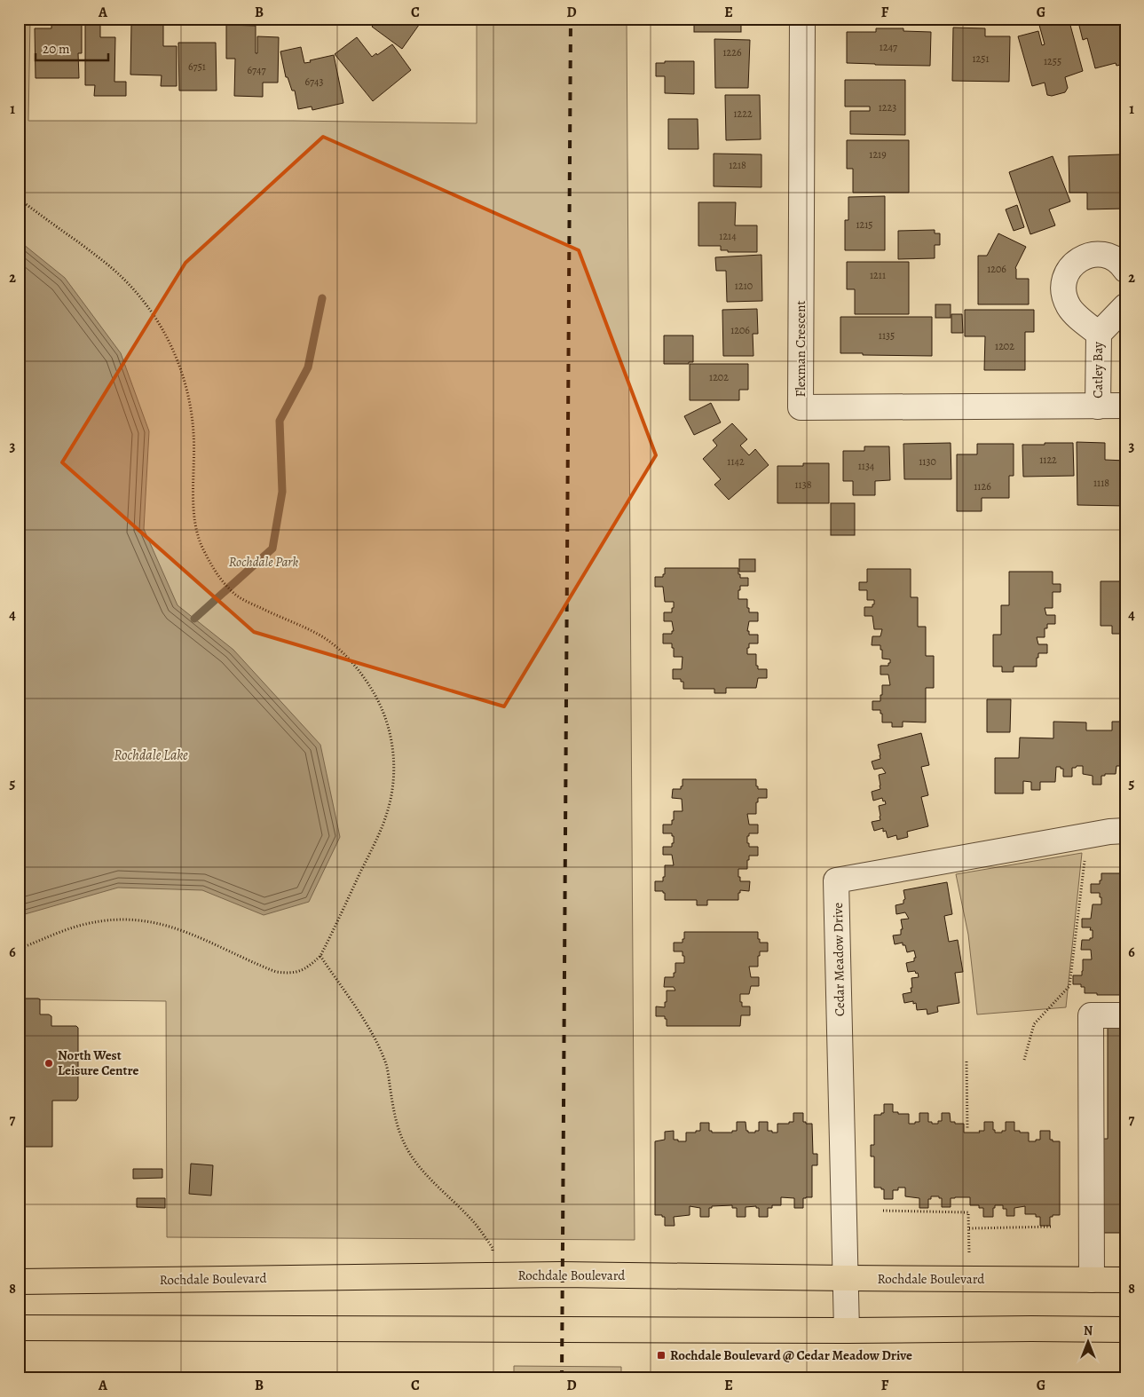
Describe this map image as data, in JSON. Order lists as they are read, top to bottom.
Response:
{
  "streets": {
    "main road": ["Rochdale Boulevard"],
    "street": ["Flexman Crescent", "Catley Bay", "Cedar Meadow Drive"]
  },
  "crossings": [
    ["Flexman Crescent", "Catley Bay"],
    ["Cedar Meadow Drive", "Rochdale Boulevard"]
  ],
  "water": ["Rochdale Lake"],
  "parks": ["Rochdale Park"],
  "places": {
    "other": ["North West Leisure Centre"],
    "transit": ["Rochdale Boulevard @ Cedar Meadow Drive"]
  },
  "house_numbers": [
    "1247",
    "1226",
    "1251",
    "1255",
    "6751",
    "6747",
    "6743",
    "1223",
    "1222",
    "1219",
    "1218",
    "1215",
    "1214",
    "1206",
    "1211",
    "1210",
    "1206",
    "1135",
    "1202",
    "1202",
    "1122",
    "1142",
    "1130",
    "1134",
    "1118",
    "1138",
    "1126"
  ],
  "scale_bar": "20 m",
  "north": "top",
  "grid": {
    "columns": [
      "A",
      "B",
      "C",
      "D",
      "E",
      "F",
      "G"
    ],
    "rows": [
      "1",
      "2",
      "3",
      "4",
      "5",
      "6",
      "7",
      "8"
    ]
  }
}
